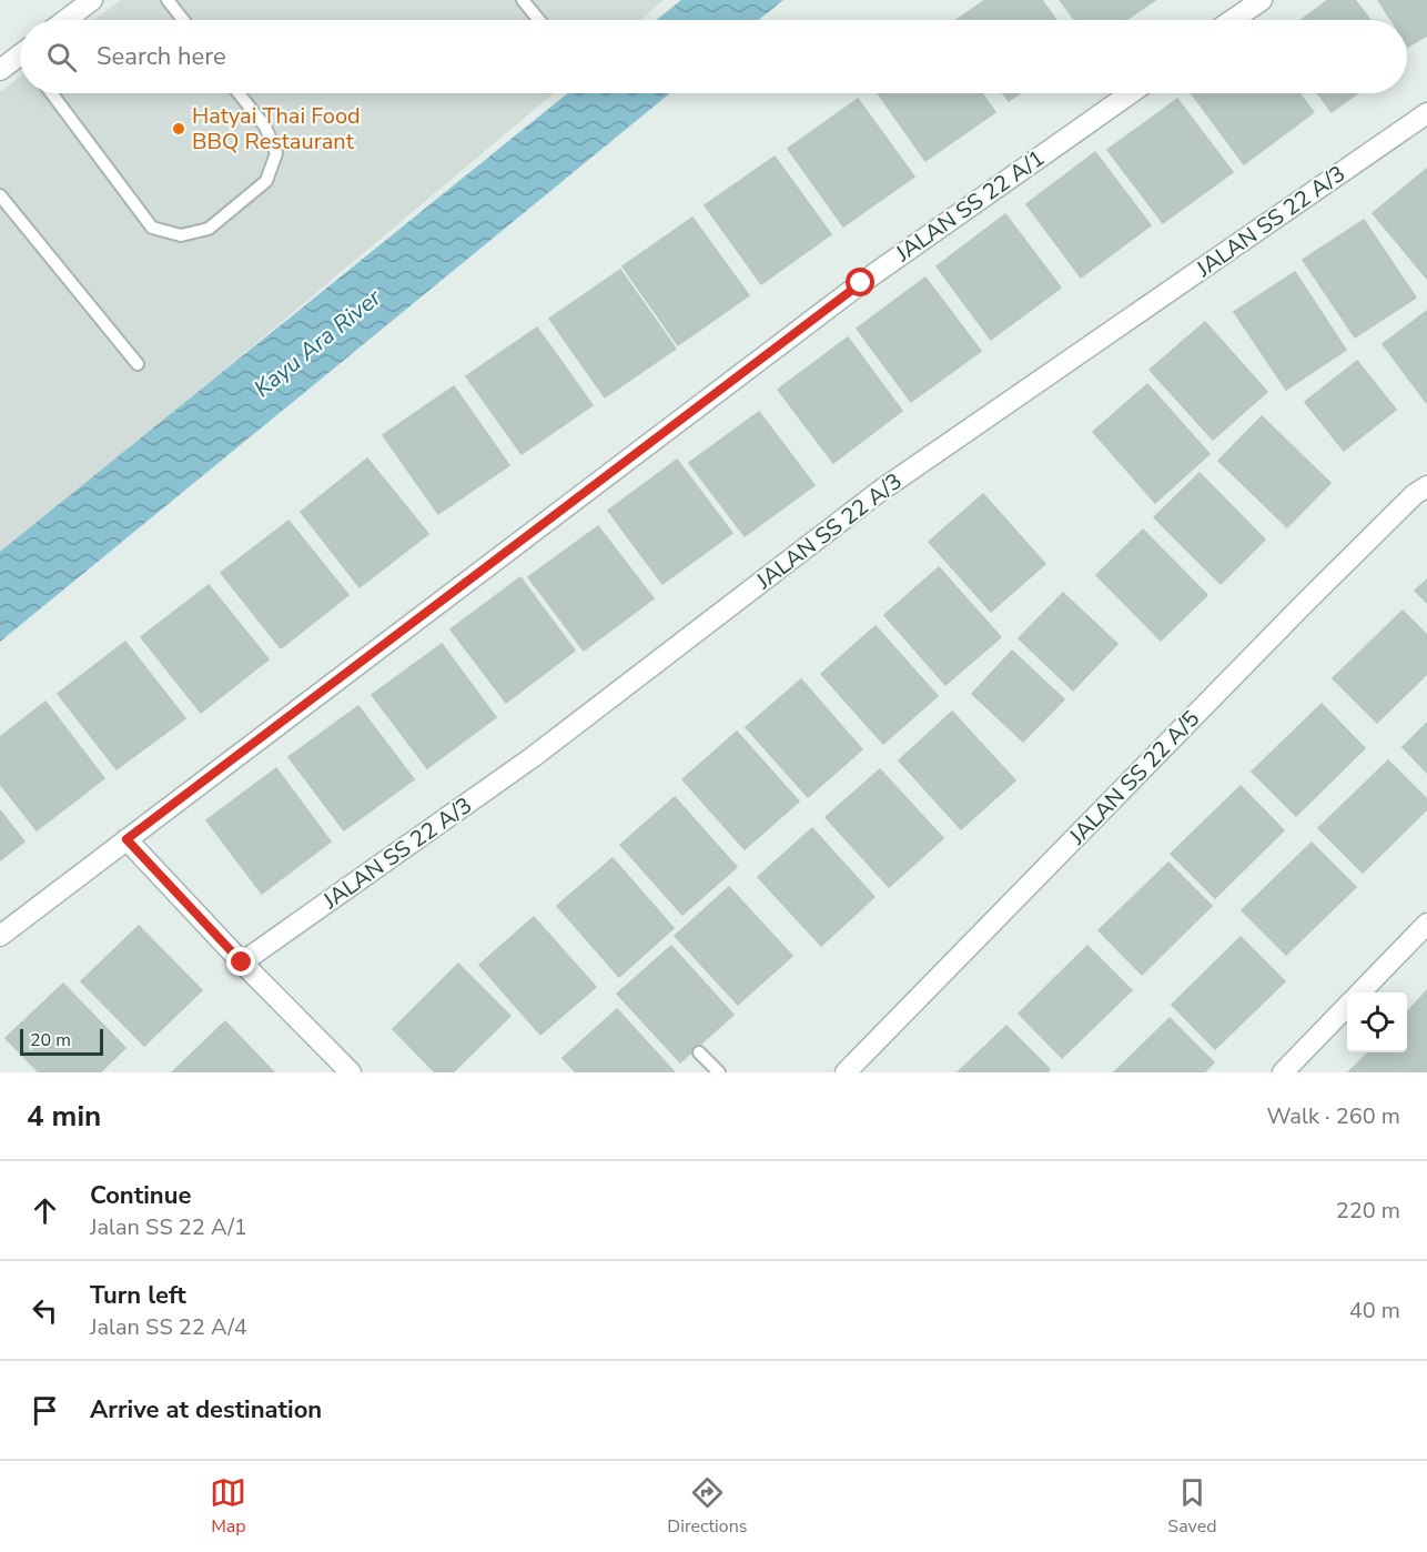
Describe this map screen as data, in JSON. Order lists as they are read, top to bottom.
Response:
{
  "streets": {
    "street": ["JALAN SS 22 A/1", "JALAN SS 22 A/3", "JALAN SS 22 A/5"]
  },
  "water": ["Kayu Ara River"],
  "places": ["Hatyai Thai Food BBQ Restaurant"],
  "scale_bar": "20 m",
  "page": {
    "search": "Search here",
    "scale": "20 m",
    "heading": ["4 min", "Walk · 260 m"],
    "list": [
      ["Continue", "Jalan SS 22 A/1", "220 m"],
      ["Turn left", "Jalan SS 22 A/4", "40 m"],
      "Arrive at destination"
    ],
    "nav": ["Map", "Directions", "Saved"]
  }
}
